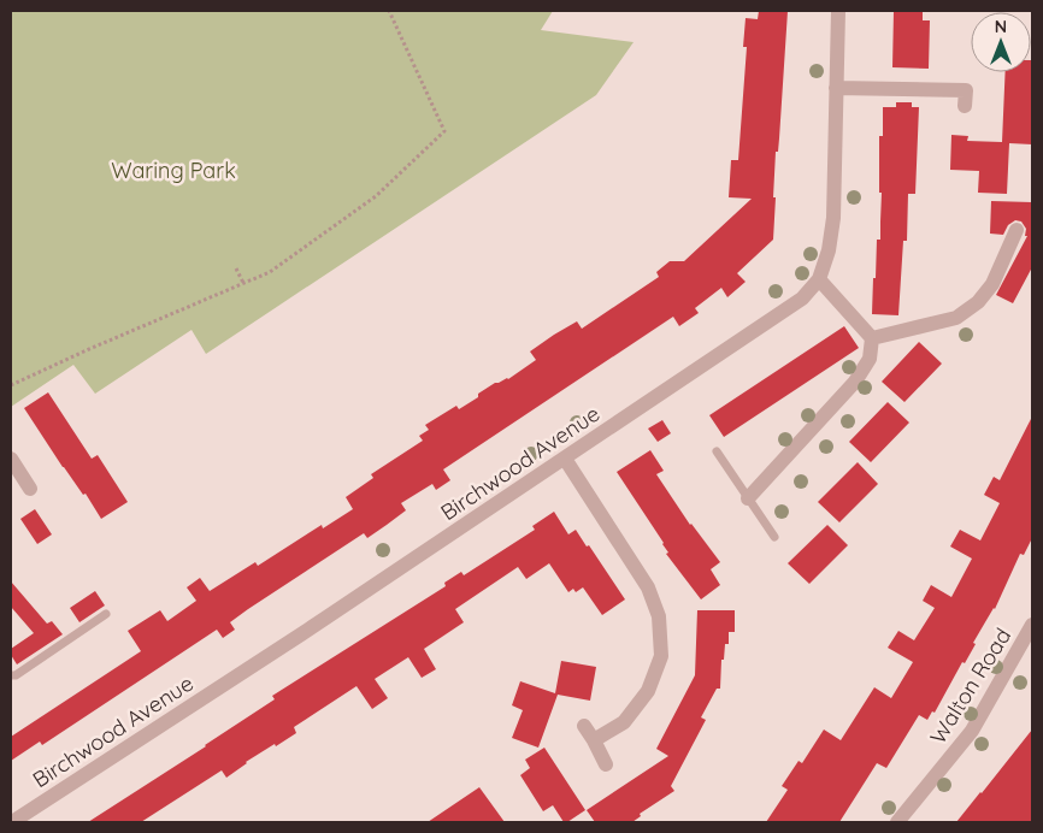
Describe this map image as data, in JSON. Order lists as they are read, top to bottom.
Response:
{
  "streets": {
    "street": ["Birchwood Avenue", "Walton Road"]
  },
  "parks": ["Waring Park"],
  "north": "top"
}
